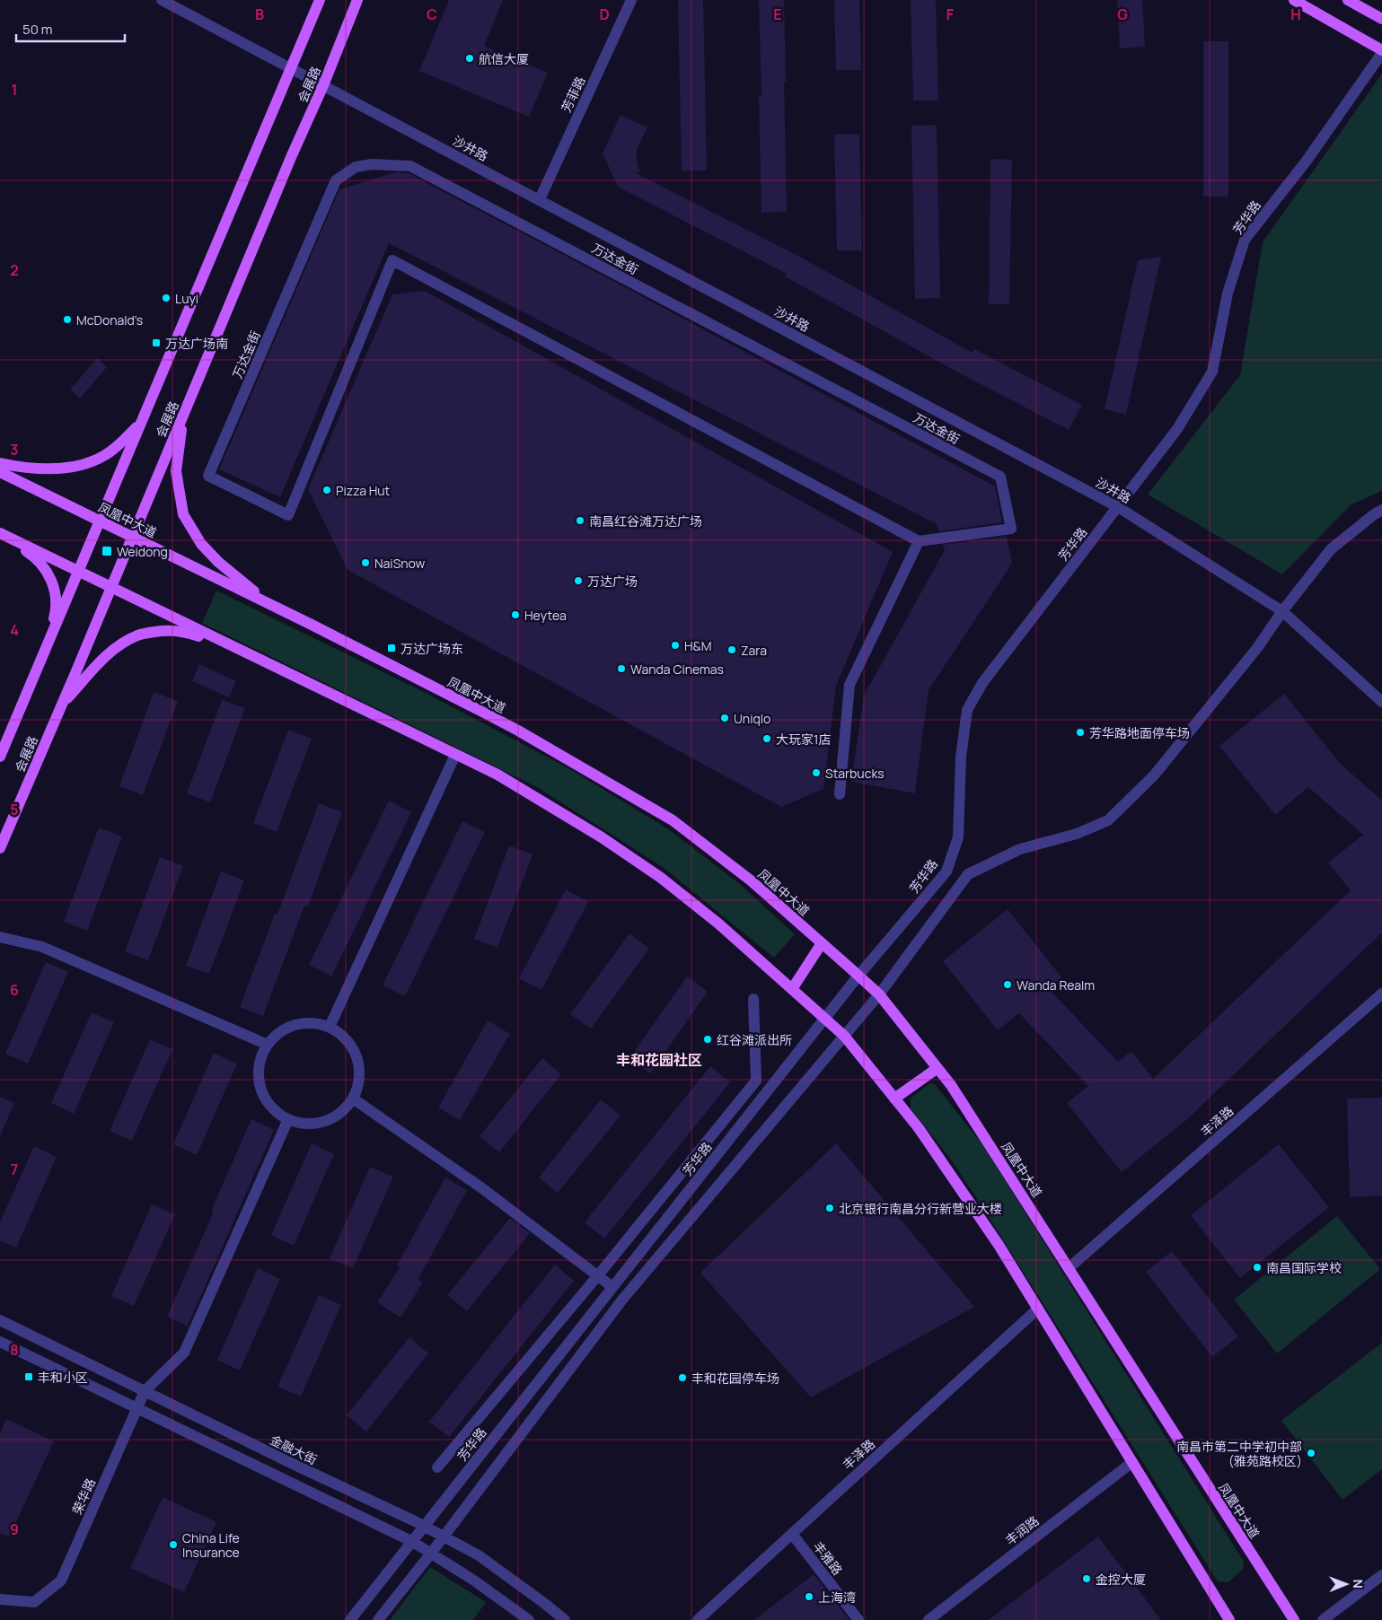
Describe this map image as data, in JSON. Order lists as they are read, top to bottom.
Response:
{
  "streets": {
    "main road": ["会展路", "凤凰中大道"],
    "street": [
      "芳菲路",
      "沙井路",
      "芳华路",
      "万达金街",
      "丰泽路",
      "金融大街",
      "荣华路",
      "丰润路",
      "丰雅路"
    ]
  },
  "crossings": [
    ["会展路", "沙井路"],
    ["会展路", "凤凰中大道"],
    ["芳菲路", "沙井路"],
    ["沙井路", "芳华路"],
    ["芳华路", "凤凰中大道"],
    ["芳华路", "金融大街"],
    ["凤凰中大道", "丰泽路"],
    ["丰泽路", "丰雅路"],
    ["金融大街", "荣华路"]
  ],
  "districts": ["丰和花园社区"],
  "places": {
    "other": [
      "航信大厦",
      "Luyi",
      "McDonald's",
      "Pizza Hut",
      "南昌红谷滩万达广场",
      "NaiSnow",
      "万达广场",
      "Heytea",
      "H&M",
      "Zara",
      "Wanda Cinemas",
      "Uniqlo",
      "芳华路地面停车场",
      "大玩家1店",
      "Starbucks",
      "Wanda Realm",
      "红谷滩派出所",
      "北京银行南昌分行新营业大楼",
      "南昌国际学校",
      "丰和花园停车场",
      "南昌市第二中学初中部 (雅苑路校区)",
      "China Life Insurance",
      "金控大厦",
      "上海湾"
    ],
    "transit": [
      "万达广场南",
      "Weidong",
      "万达广场东",
      "丰和小区"
    ]
  },
  "scale_bar": "50 m",
  "north": "right",
  "grid": {
    "columns": [
      "B",
      "C",
      "D",
      "E",
      "F",
      "G",
      "H"
    ],
    "rows": [
      "1",
      "2",
      "3",
      "4",
      "5",
      "6",
      "7",
      "8",
      "9"
    ]
  }
}
